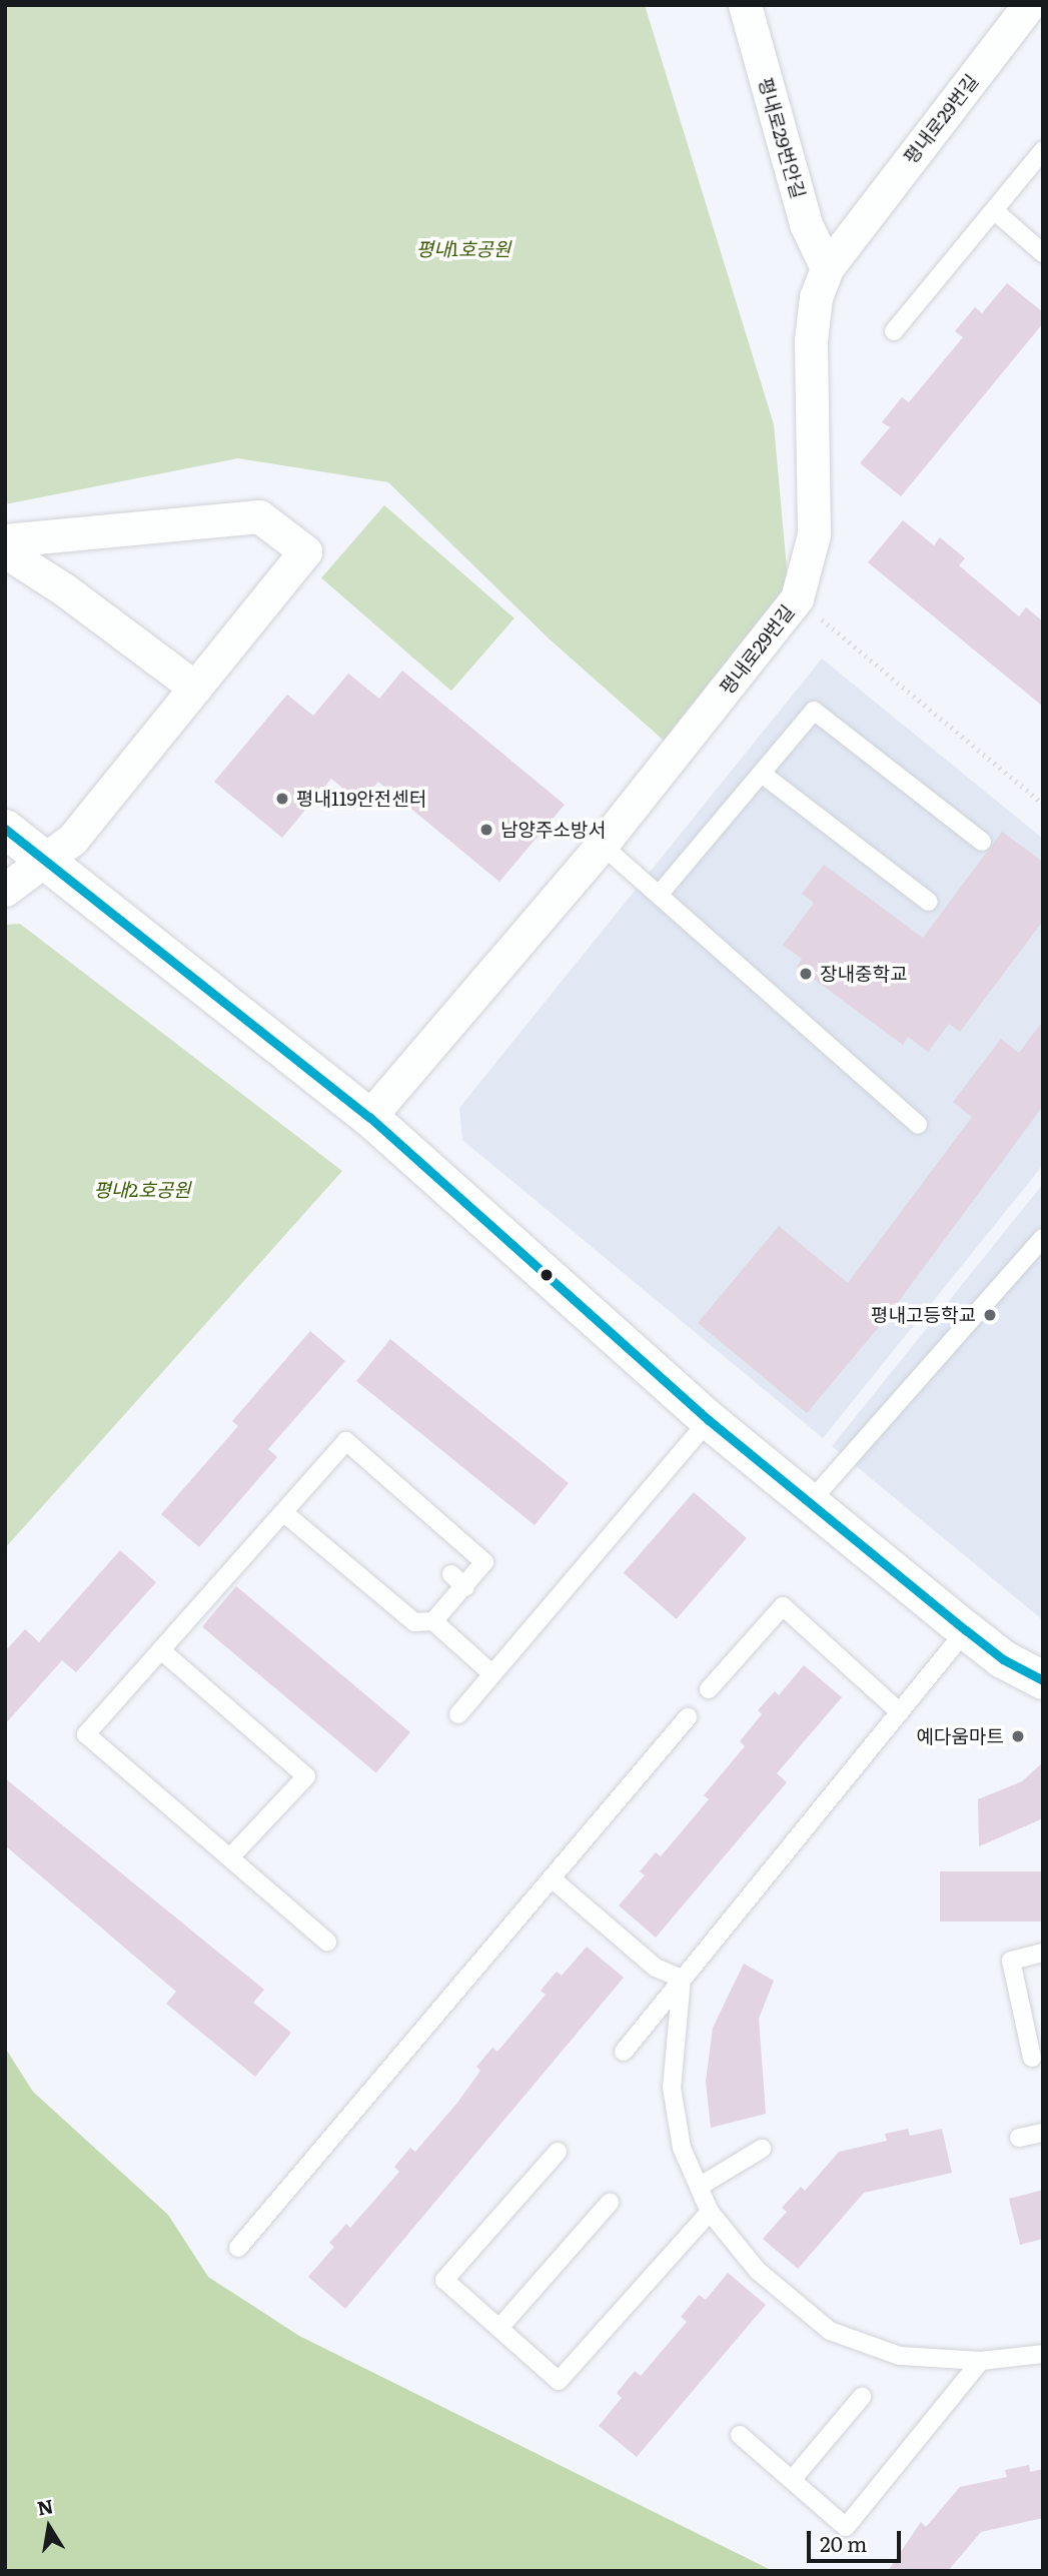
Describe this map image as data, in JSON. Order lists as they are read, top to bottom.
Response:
{
  "streets": {
    "street": ["평내로29번길", "평내로29번안길"]
  },
  "crossings": [
    ["평내로29번길", "평내로29번안길"]
  ],
  "parks": ["평내1호공원", "평내2호공원"],
  "places": [
    "평내119안전센터",
    "남양주소방서",
    "장내중학교",
    "평내고등학교",
    "예다움마트"
  ],
  "scale_bar": "20 m",
  "north": "top"
}
